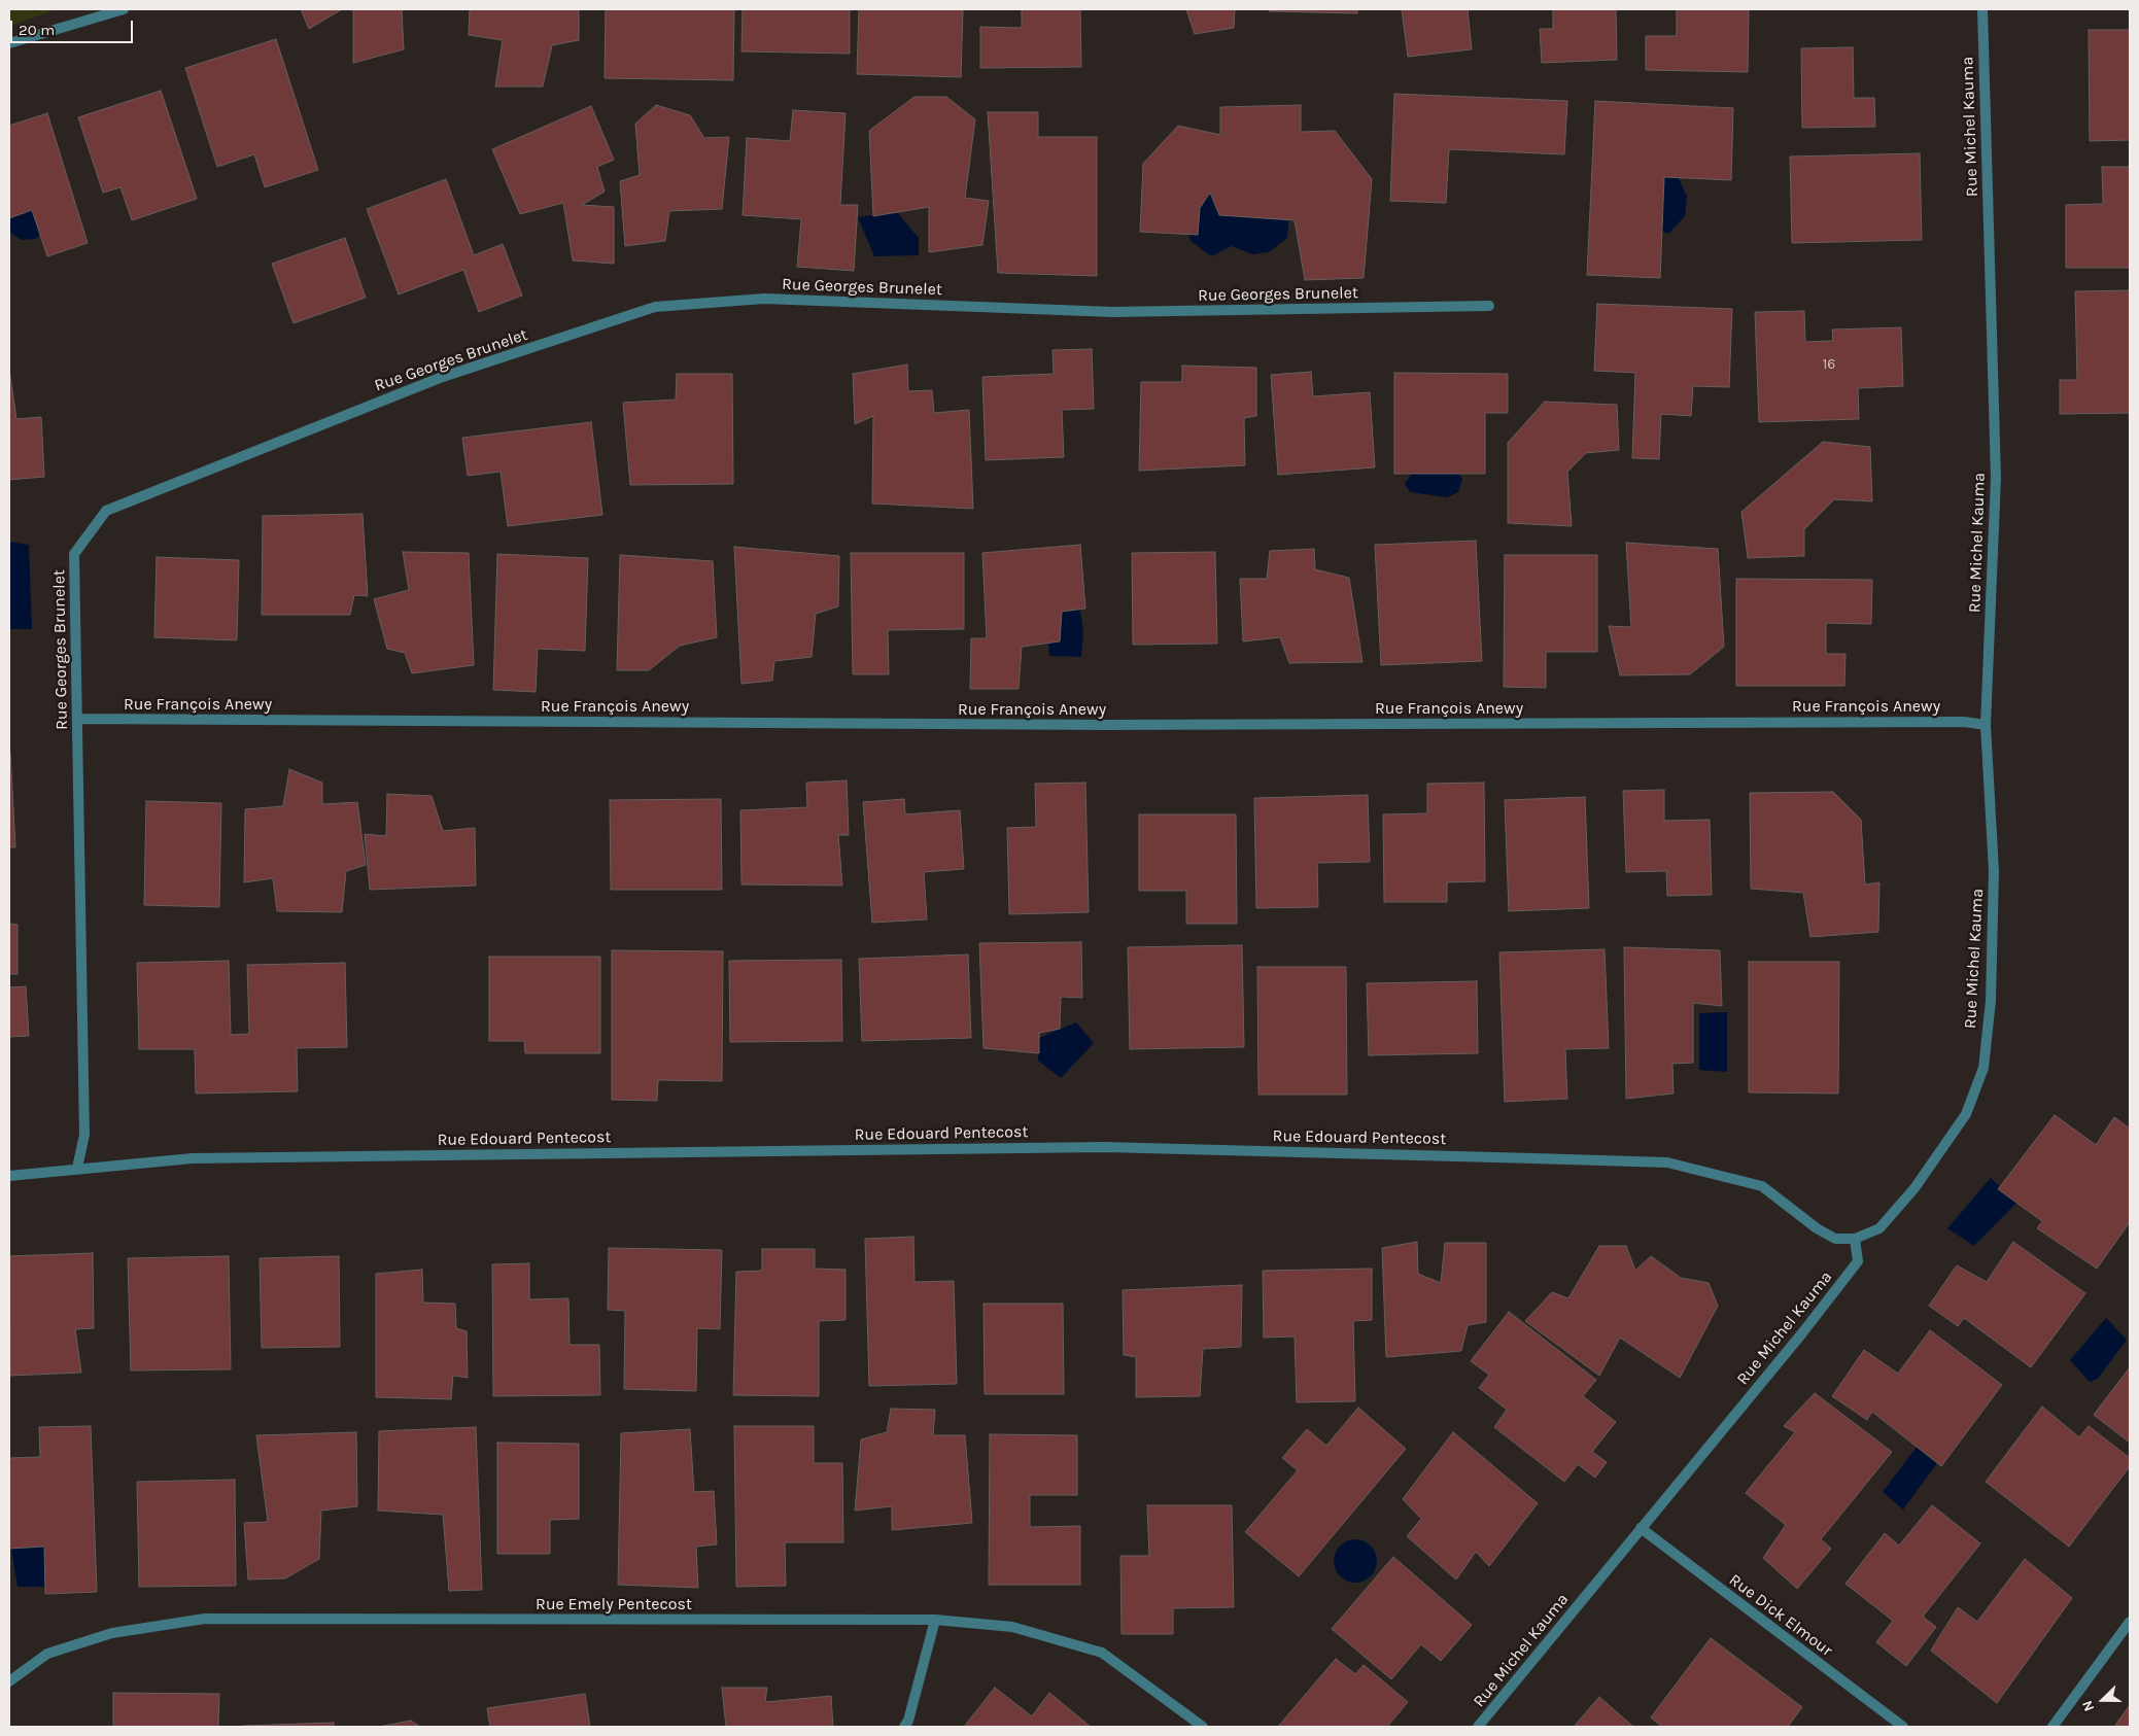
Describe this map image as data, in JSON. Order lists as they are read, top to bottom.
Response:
{
  "streets": {
    "street": [
      "Rue Michel Kauma",
      "Rue Georges Brunelet",
      "Rue François Anewy",
      "Rue Edouard Pentecost",
      "Rue Emely Pentecost",
      "Rue Dick Elmour"
    ]
  },
  "crossings": [
    ["Rue Michel Kauma", "Rue François Anewy"],
    ["Rue Michel Kauma", "Rue Edouard Pentecost"],
    ["Rue Michel Kauma", "Rue Dick Elmour"],
    ["Rue Georges Brunelet", "Rue François Anewy"],
    ["Rue Georges Brunelet", "Rue Edouard Pentecost"]
  ],
  "house_numbers": ["16"],
  "scale_bar": "20 m",
  "north": "left"
}
